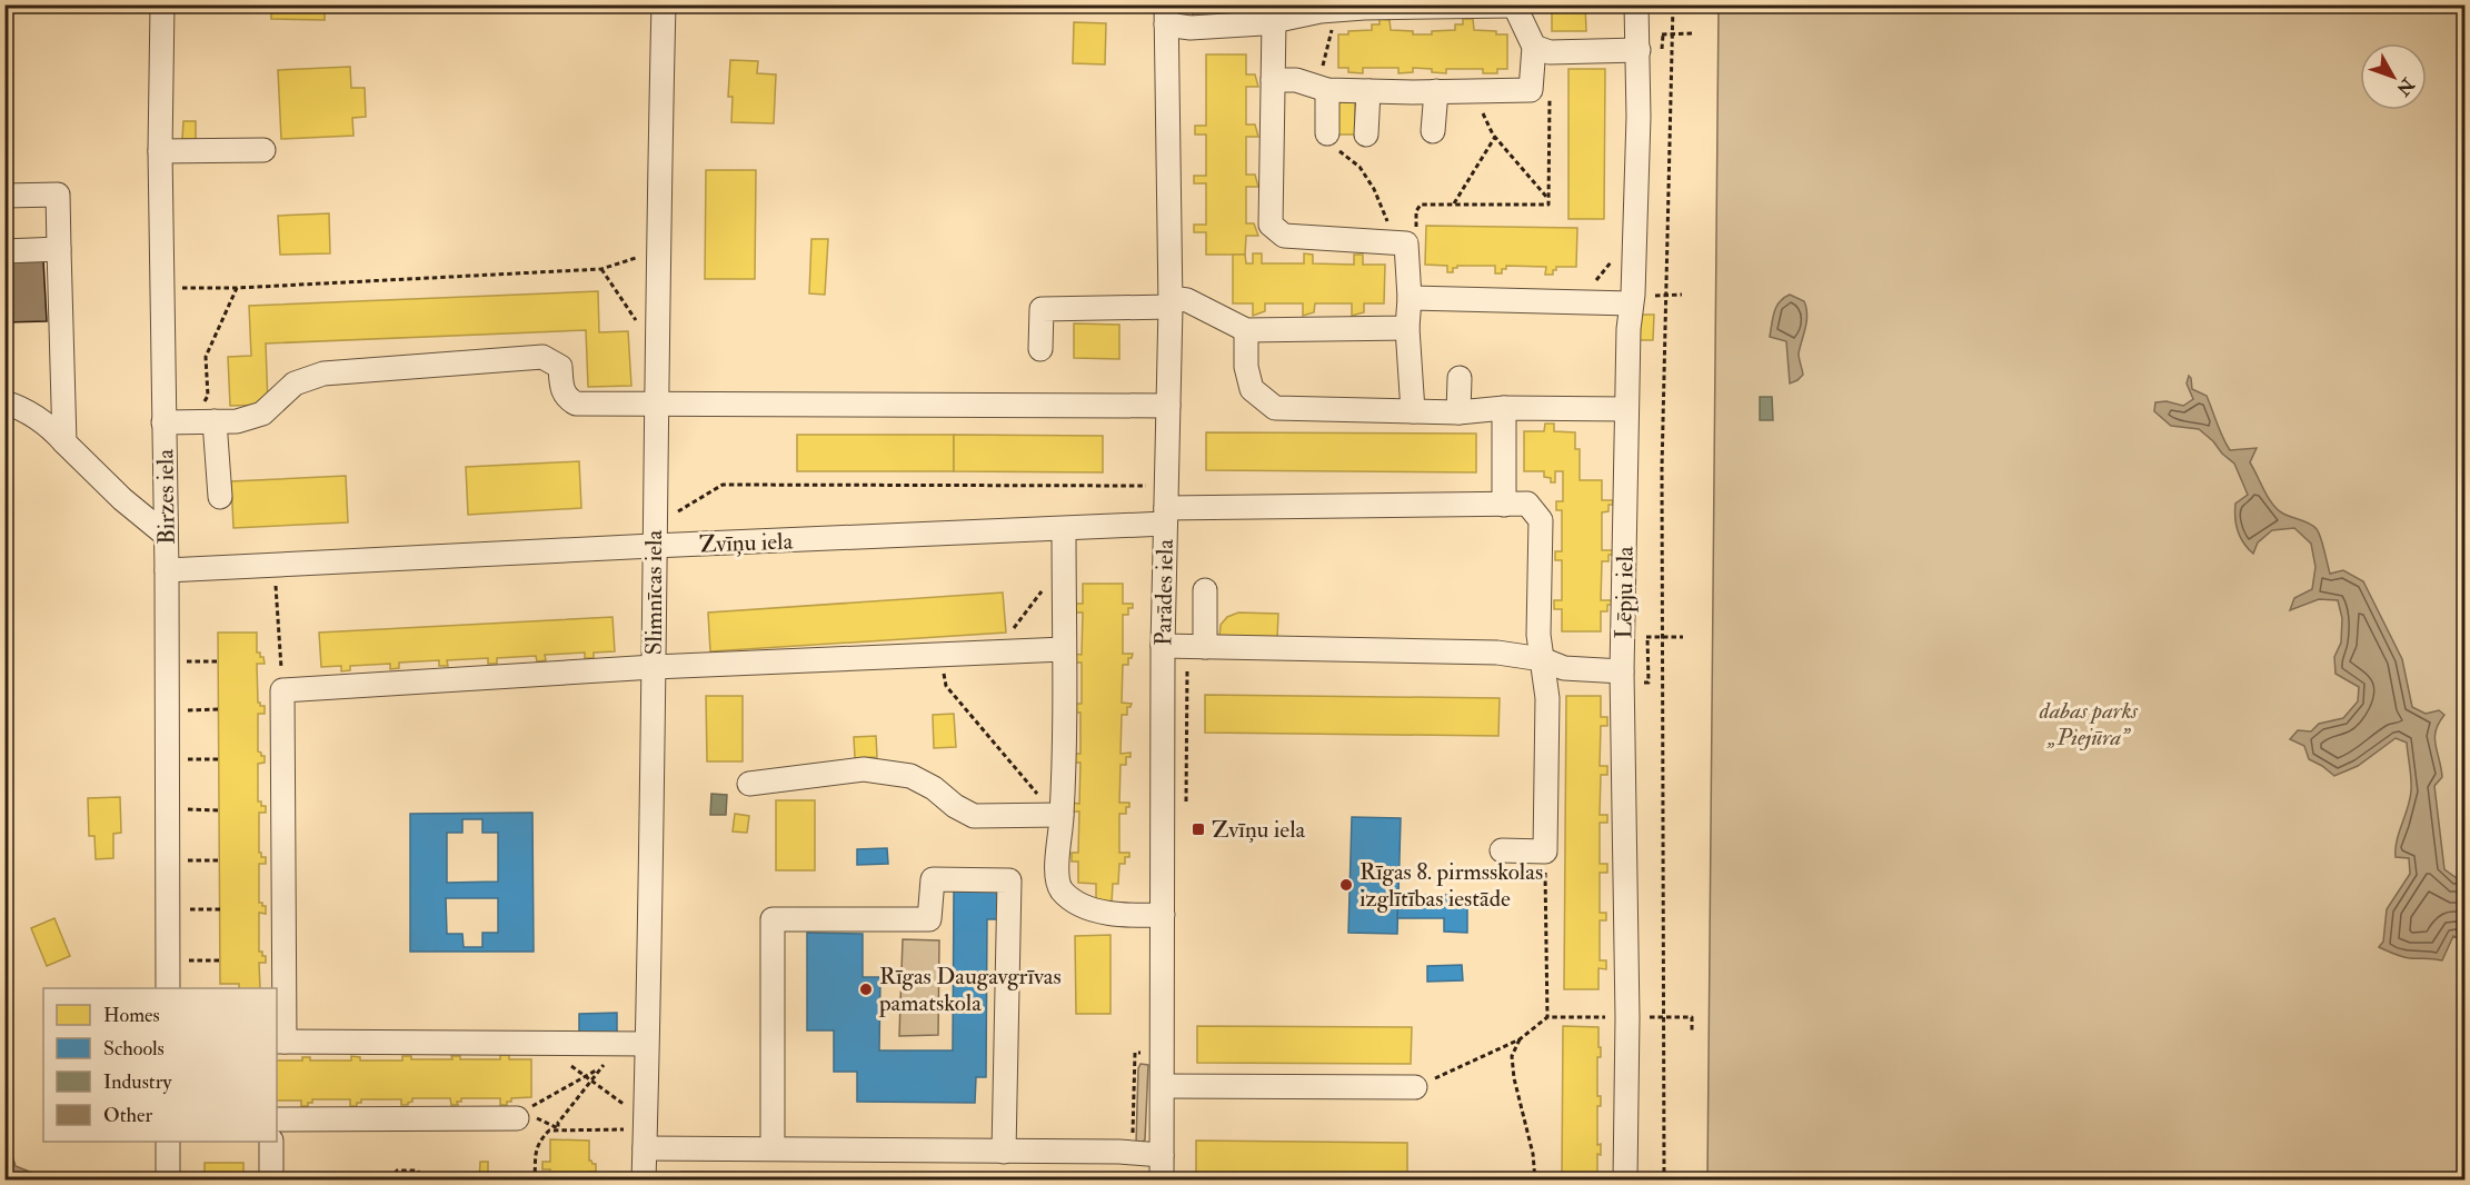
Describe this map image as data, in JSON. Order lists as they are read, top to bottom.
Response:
{
  "streets": {
    "street": [
      "Birzes iela",
      "Zvīņu iela",
      "Slimnīcas iela",
      "Parādes iela",
      "Lēpju iela"
    ]
  },
  "crossings": [
    ["Birzes iela", "Zvīņu iela"],
    ["Zvīņu iela", "Slimnīcas iela"],
    ["Zvīņu iela", "Parādes iela"]
  ],
  "parks": ["dabas parks „Piejūra”"],
  "places": {
    "transit": ["Zvīņu iela"],
    "other": ["Rīgas 8. pirmsskolas izglītības iestāde", "Rīgas Daugavgrīvas pamatskola"]
  },
  "legend": [
    "Homes",
    "Schools",
    "Industry",
    "Other"
  ],
  "north": "bottom right"
}
